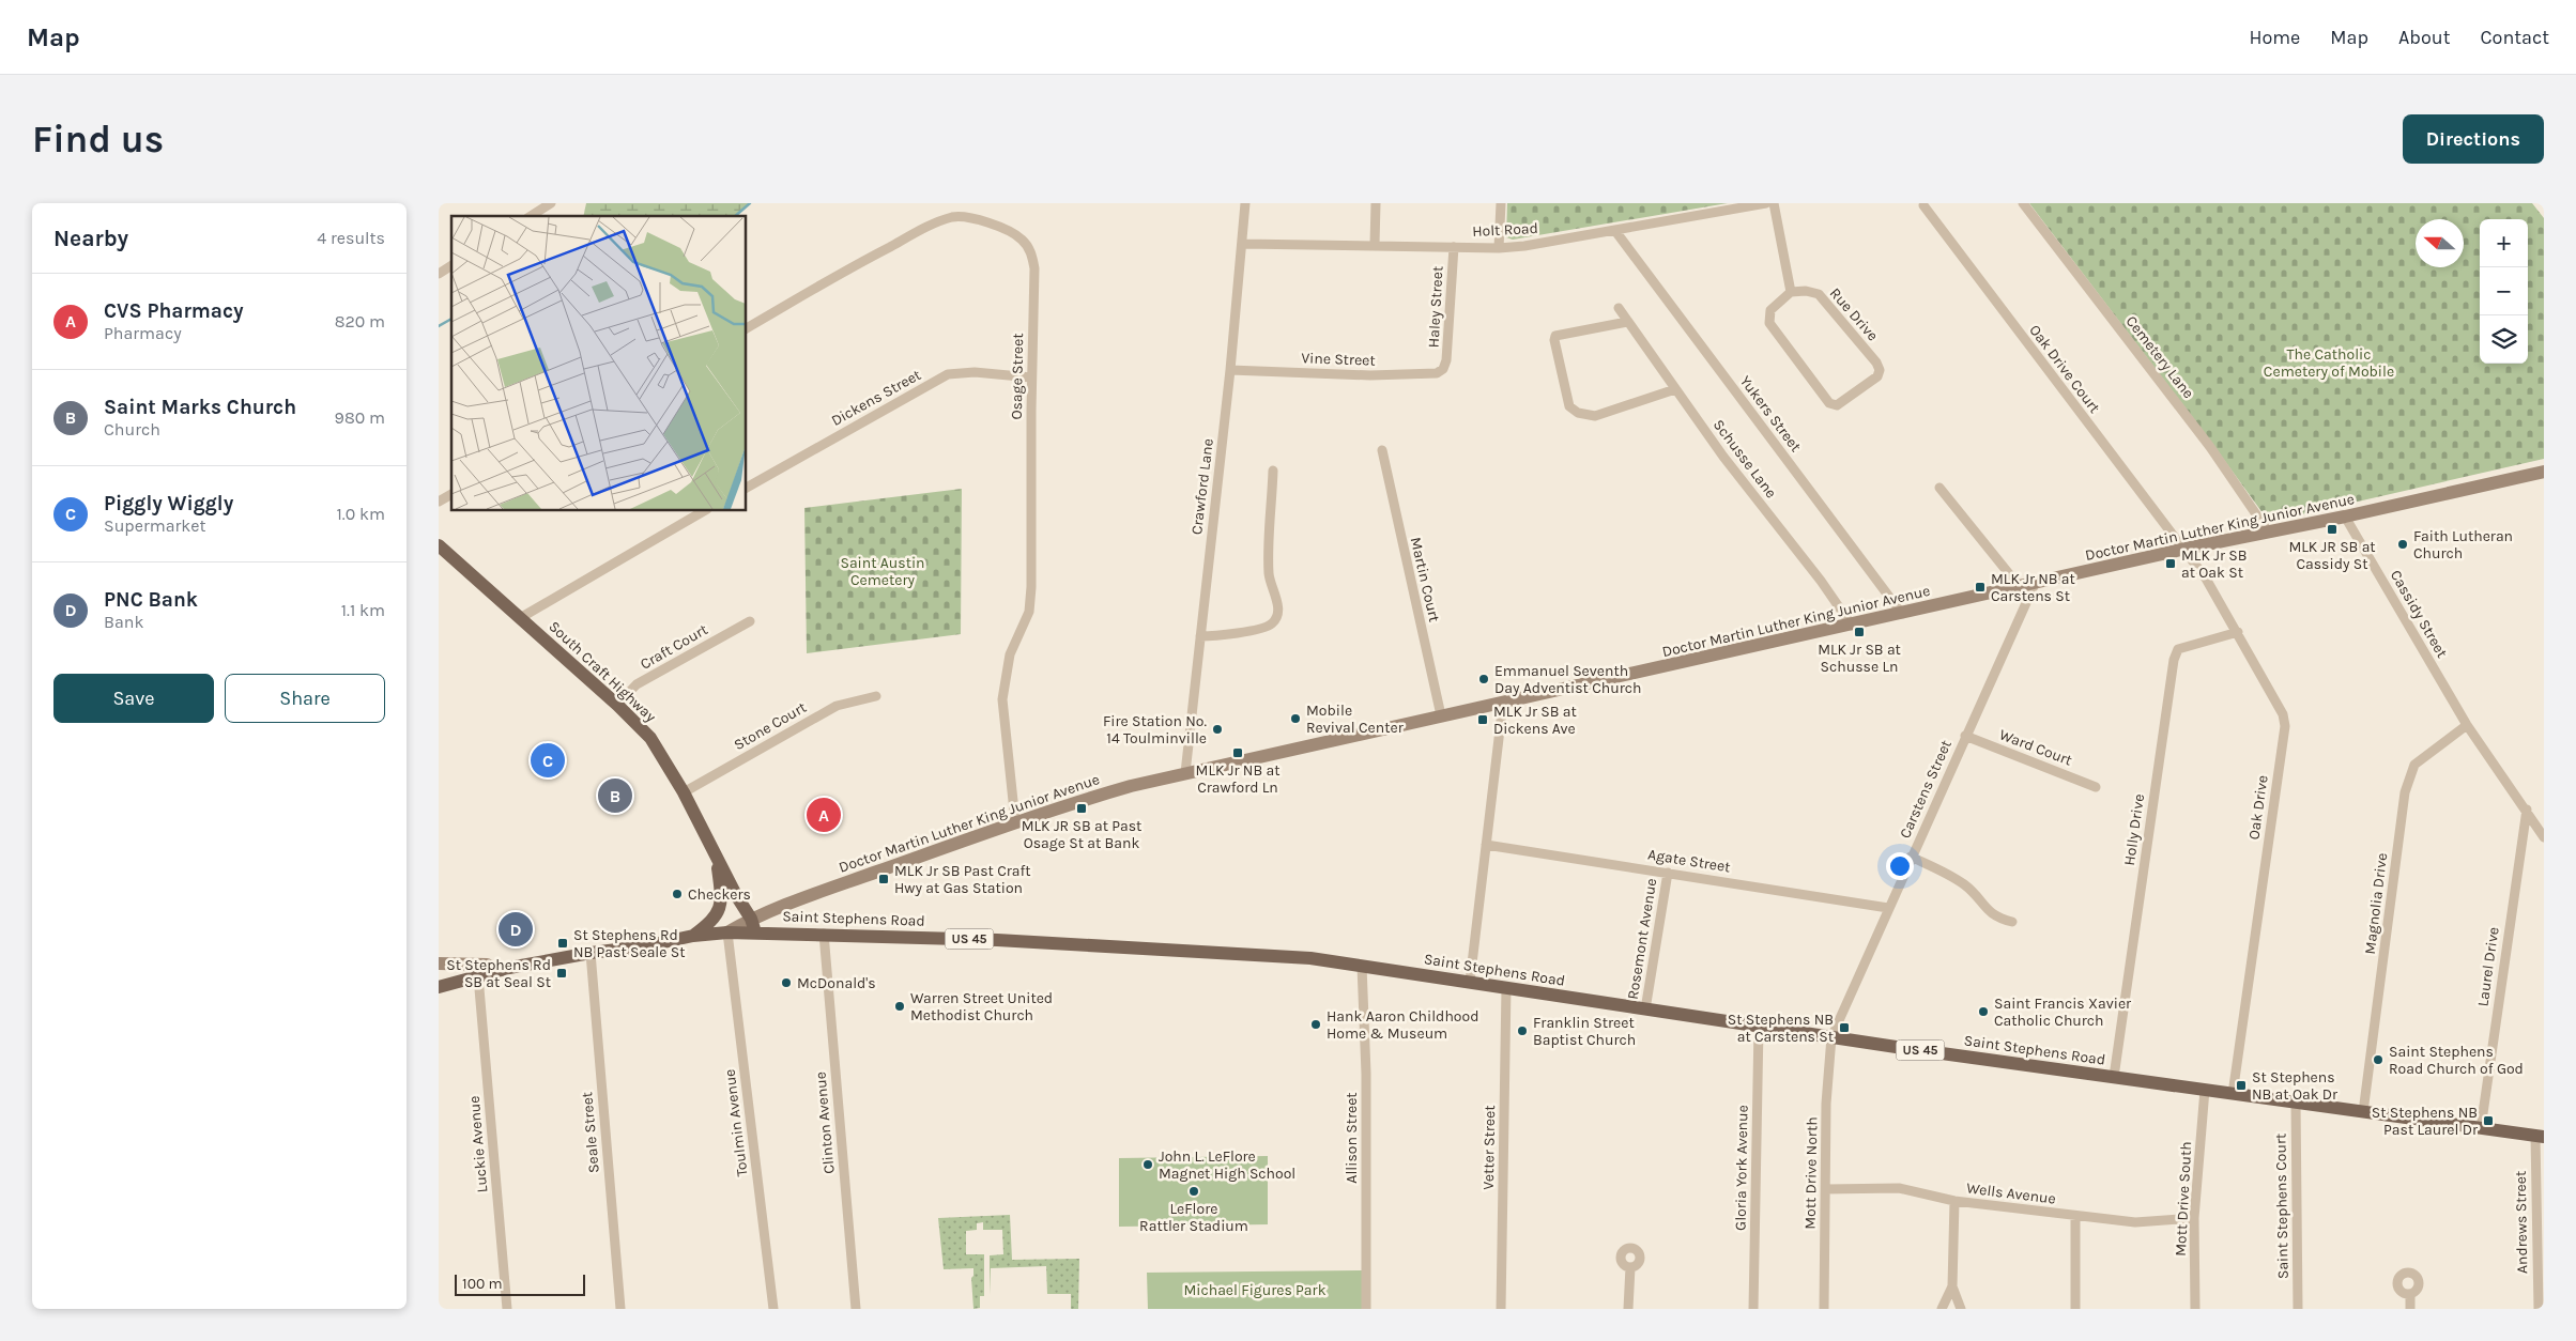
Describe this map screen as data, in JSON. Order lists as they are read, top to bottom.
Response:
{
  "streets": {
    "main road": [
      "Doctor Martin Luther King Junior Avenue",
      "South Craft Highway",
      "Saint Stephens Road",
      "US 45"
    ],
    "street": [
      "Holt Road",
      "Haley Street",
      "Rue Drive",
      "Cemetery Lane",
      "Vine Street",
      "Oak Drive Court",
      "Osage Street",
      "Dickens Street",
      "Yukers Street",
      "Schusse Lane",
      "Crawford Lane",
      "Martin Court",
      "Cassidy Street",
      "Craft Court",
      "Stone Court",
      "Ward Court",
      "Carstens Street",
      "Oak Drive",
      "Holly Drive",
      "Agate Street",
      "Magnolia Drive",
      "Rosemont Avenue",
      "Laurel Drive",
      "Toulmin Avenue",
      "Clinton Avenue",
      "Seale Street",
      "Allison Street",
      "Luckie Avenue",
      "Vetter Street",
      "Gloria York Avenue",
      "Mott Drive North",
      "Wells Avenue",
      "Mott Drive South",
      "Saint Stephens Court",
      "Andrews Street"
    ]
  },
  "crossings": [
    ["Holt Road", "Haley Street"],
    ["Holt Road", "Yukers Street"],
    ["Holt Road", "Crawford Lane"],
    ["Haley Street", "Vine Street"],
    ["Cemetery Lane", "Doctor Martin Luther King Junior Avenue"],
    ["Vine Street", "Crawford Lane"],
    ["Oak Drive Court", "Doctor Martin Luther King Junior Avenue"],
    ["Oak Drive Court", "Oak Drive"],
    ["Osage Street", "Dickens Street"],
    ["Osage Street", "Doctor Martin Luther King Junior Avenue"],
    ["Yukers Street", "Doctor Martin Luther King Junior Avenue"],
    ["Schusse Lane", "Doctor Martin Luther King Junior Avenue"],
    ["Crawford Lane", "Doctor Martin Luther King Junior Avenue"],
    ["Doctor Martin Luther King Junior Avenue", "Martin Court"],
    ["Doctor Martin Luther King Junior Avenue", "Cassidy Street"],
    ["Doctor Martin Luther King Junior Avenue", "South Craft Highway"],
    ["Doctor Martin Luther King Junior Avenue", "Carstens Street"],
    ["Doctor Martin Luther King Junior Avenue", "Oak Drive"],
    ["Doctor Martin Luther King Junior Avenue", "Saint Stephens Road"],
    ["Cassidy Street", "Magnolia Drive"],
    ["Cassidy Street", "Laurel Drive"],
    ["Craft Court", "South Craft Highway"],
    ["South Craft Highway", "Stone Court"],
    ["South Craft Highway", "Saint Stephens Road"],
    ["Ward Court", "Carstens Street"],
    ["Carstens Street", "Agate Street"],
    ["Carstens Street", "Saint Stephens Road"],
    ["Carstens Street", "Mott Drive North"],
    ["Oak Drive", "Holly Drive"],
    ["Oak Drive", "Saint Stephens Road"],
    ["Holly Drive", "Saint Stephens Road"],
    ["Agate Street", "Rosemont Avenue"],
    ["Magnolia Drive", "Saint Stephens Road"],
    ["Saint Stephens Road", "Rosemont Avenue"],
    ["Saint Stephens Road", "Laurel Drive"],
    ["Saint Stephens Road", "Toulmin Avenue"],
    ["Saint Stephens Road", "Clinton Avenue"],
    ["Saint Stephens Road", "Seale Street"],
    ["Saint Stephens Road", "Allison Street"],
    ["Saint Stephens Road", "Luckie Avenue"],
    ["Saint Stephens Road", "Vetter Street"],
    ["Saint Stephens Road", "Gloria York Avenue"],
    ["Saint Stephens Road", "Mott Drive North"],
    ["Saint Stephens Road", "Mott Drive South"],
    ["Saint Stephens Road", "Saint Stephens Court"],
    ["Saint Stephens Road", "Andrews Street"],
    ["Mott Drive North", "Wells Avenue"],
    ["Wells Avenue", "Mott Drive South"]
  ],
  "parks": ["The Catholic Cemetery of Mobile", "Saint Austin Cemetery", "Michael Figures Park"],
  "places": {
    "transit": [
      "MLK JR SB at Cassidy St",
      "MLK Jr SB at Oak St",
      "MLK Jr NB at Carstens St",
      "MLK Jr SB at Schusse Ln",
      "MLK Jr SB at Dickens Ave",
      "MLK Jr NB at Crawford Ln",
      "MLK JR SB at Past Osage St at Bank",
      "MLK Jr SB Past Craft Hwy at Gas Station",
      "St Stephens Rd NB Past Seale St",
      "St Stephens Rd SB at Seal St",
      "St Stephens NB at Carstens St",
      "St Stephens NB at Oak Dr",
      "St Stephens NB Past Laurel Dr"
    ],
    "other": [
      "Faith Lutheran Church",
      "Emmanuel Seventh Day Adventist Church",
      "Mobile Revival Center",
      "Fire Station No. 14 Toulminville",
      "Checkers",
      "McDonald's",
      "Warren Street United Methodist Church",
      "Saint Francis Xavier Catholic Church",
      "Hank Aaron Childhood Home & Museum",
      "Franklin Street Baptist Church",
      "Saint Stephens Road Church of God",
      "John L. LeFlore Magnet High School",
      "LeFlore Rattler Stadium"
    ]
  },
  "scale_bar": "100 m",
  "north": "left",
  "page": {
    "header": "Map",
    "nav": [
      "Home",
      "Map",
      "About",
      "Contact"
    ],
    "buttons": [
      "Directions",
      ["Save", "Share"]
    ],
    "title": "Find us",
    "heading": ["Nearby", "4 results"],
    "map_buttons": ["+", "−"],
    "list": [
      {
        "mark": "A",
        "name": "CVS Pharmacy",
        "note": "Pharmacy",
        "value": "820 m"
      },
      {
        "mark": "B",
        "name": "Saint Marks Church",
        "note": "Church",
        "value": "980 m"
      },
      {
        "mark": "C",
        "name": "Piggly Wiggly",
        "note": "Supermarket",
        "value": "1.0 km"
      },
      {
        "mark": "D",
        "name": "PNC Bank",
        "note": "Bank",
        "value": "1.1 km"
      }
    ],
    "pins": [
      "C",
      "B",
      "A",
      "D"
    ],
    "scale": "100 m"
  }
}
